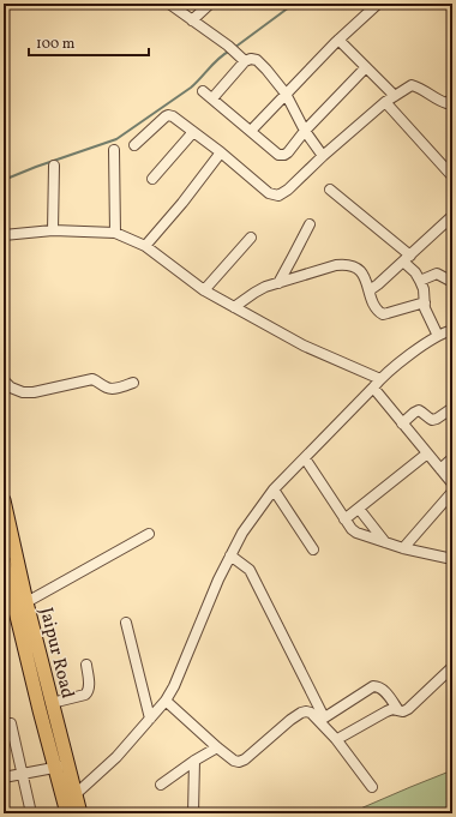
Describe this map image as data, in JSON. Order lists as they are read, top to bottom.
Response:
{
  "streets": {
    "main road": ["Jaipur Road"]
  },
  "scale_bar": "100 m"
}
